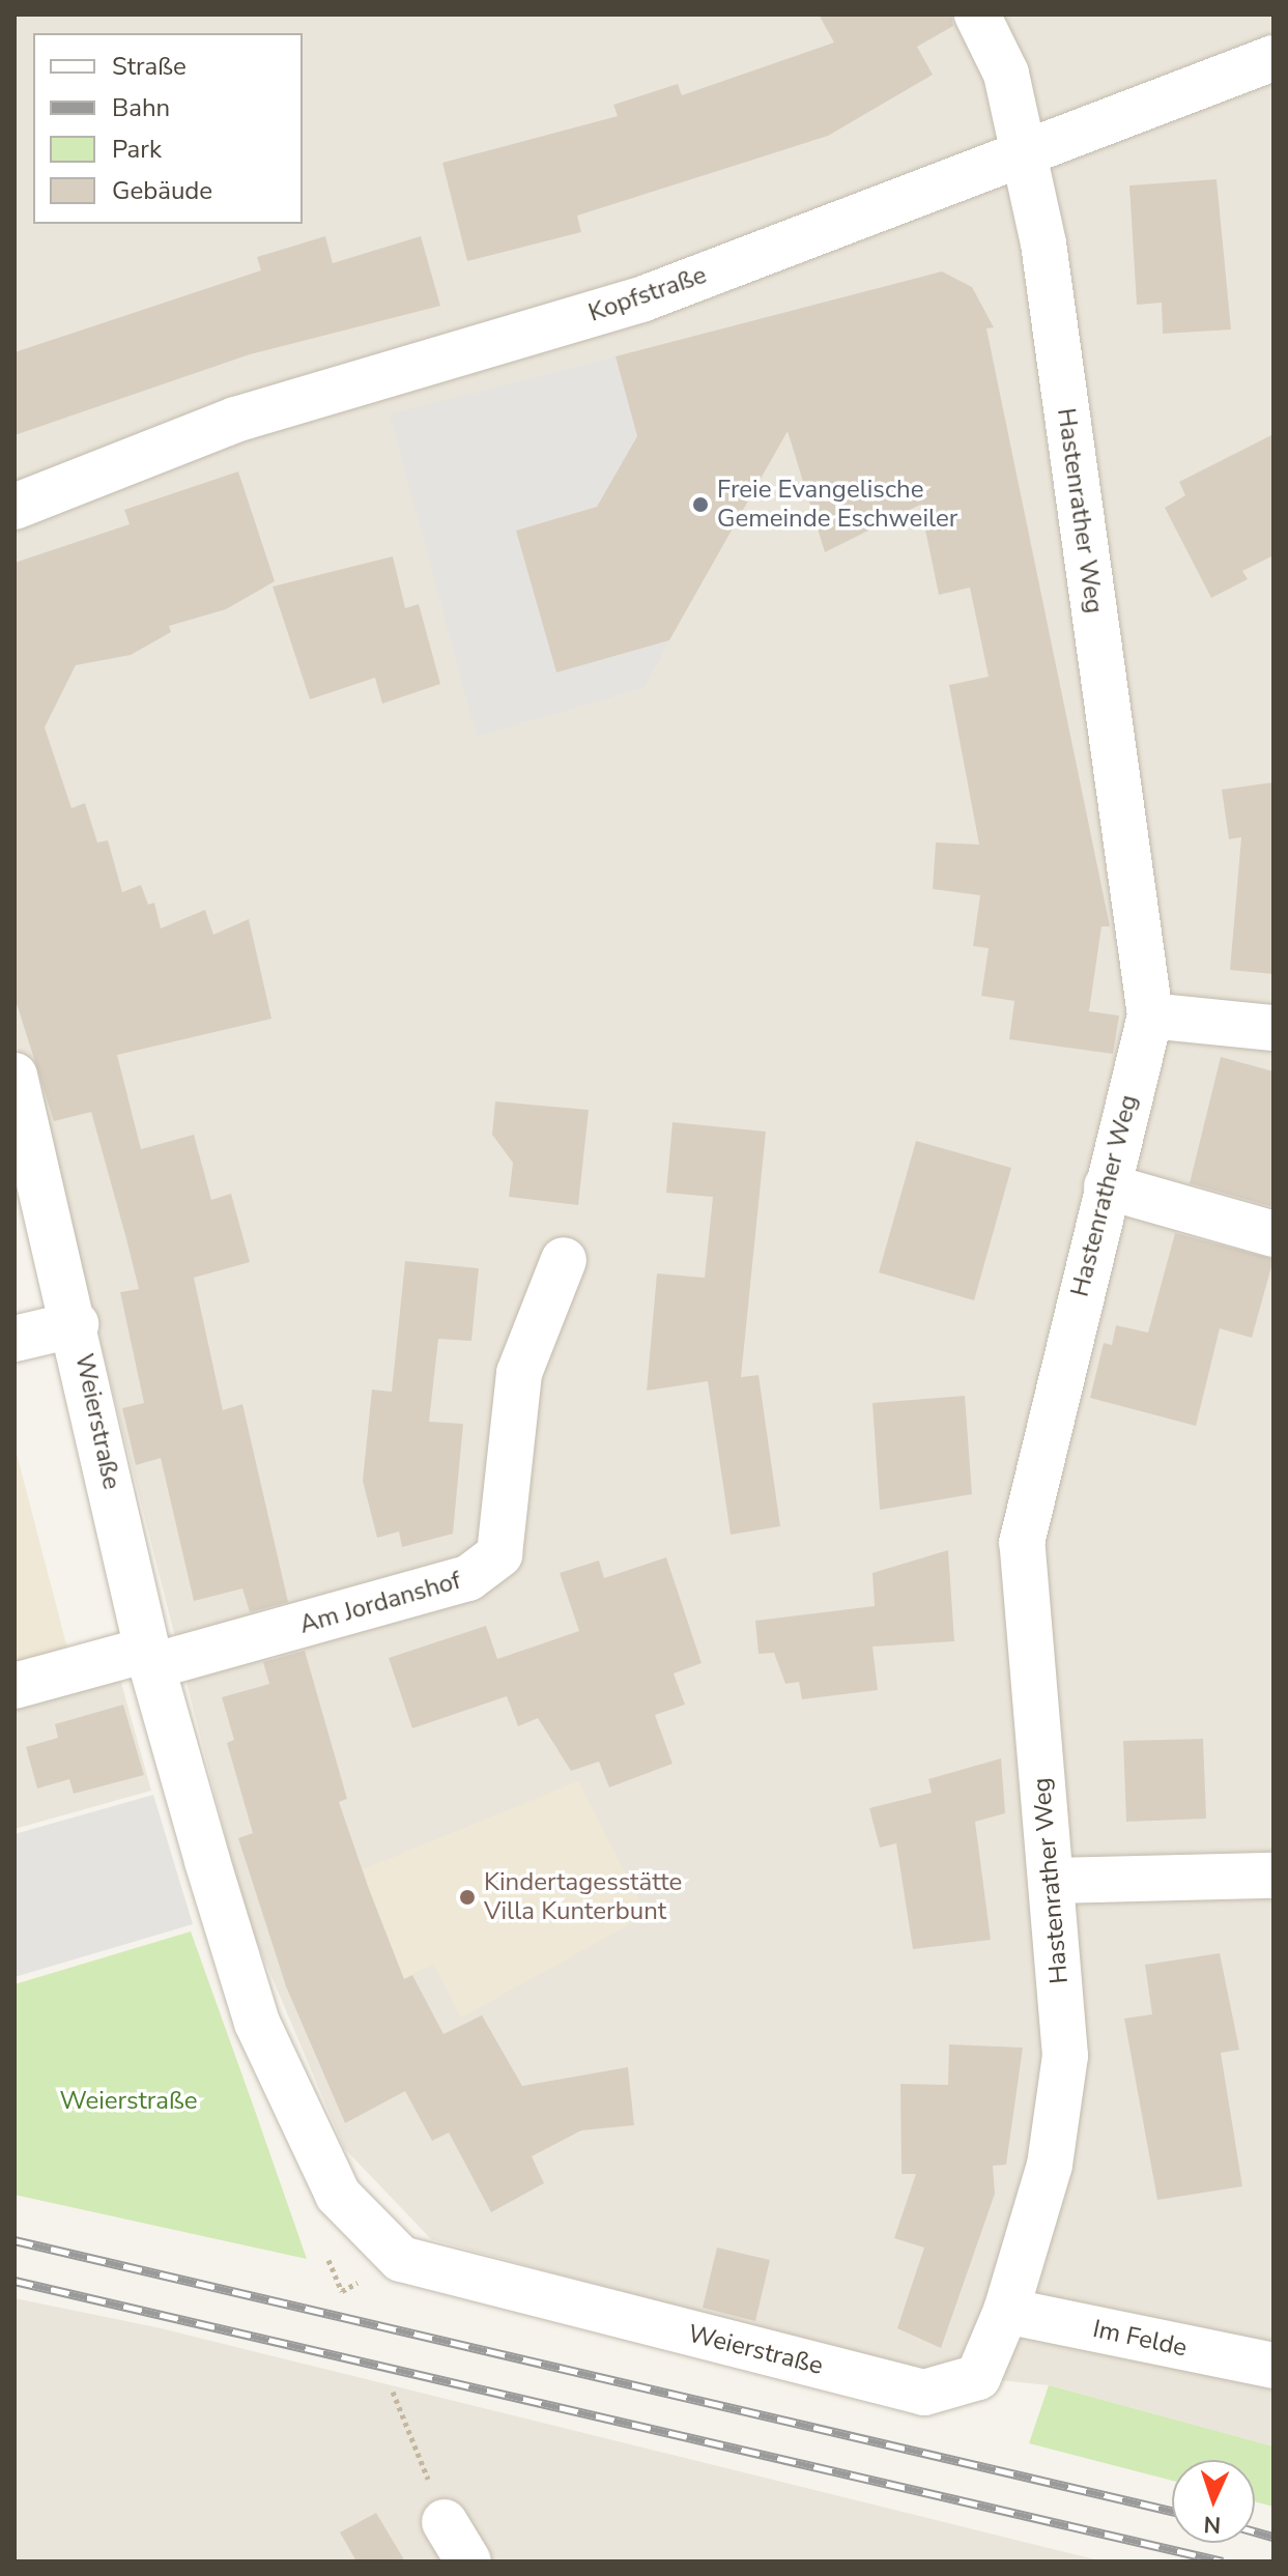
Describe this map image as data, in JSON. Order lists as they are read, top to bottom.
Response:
{
  "streets": {
    "street": [
      "Kopfstraße",
      "Hastenrather Weg",
      "Weierstraße",
      "Am Jordanshof",
      "Im Felde"
    ]
  },
  "crossings": [
    ["Kopfstraße", "Hastenrather Weg"],
    ["Hastenrather Weg", "Weierstraße"],
    ["Hastenrather Weg", "Im Felde"],
    ["Weierstraße", "Am Jordanshof"]
  ],
  "parks": ["Weierstraße"],
  "places": ["Freie Evangelische Gemeinde Eschweiler", "Kindertagesstätte Villa Kunterbunt"],
  "legend": [
    "Straße",
    "Bahn",
    "Park",
    "Gebäude"
  ],
  "north": "bottom"
}
